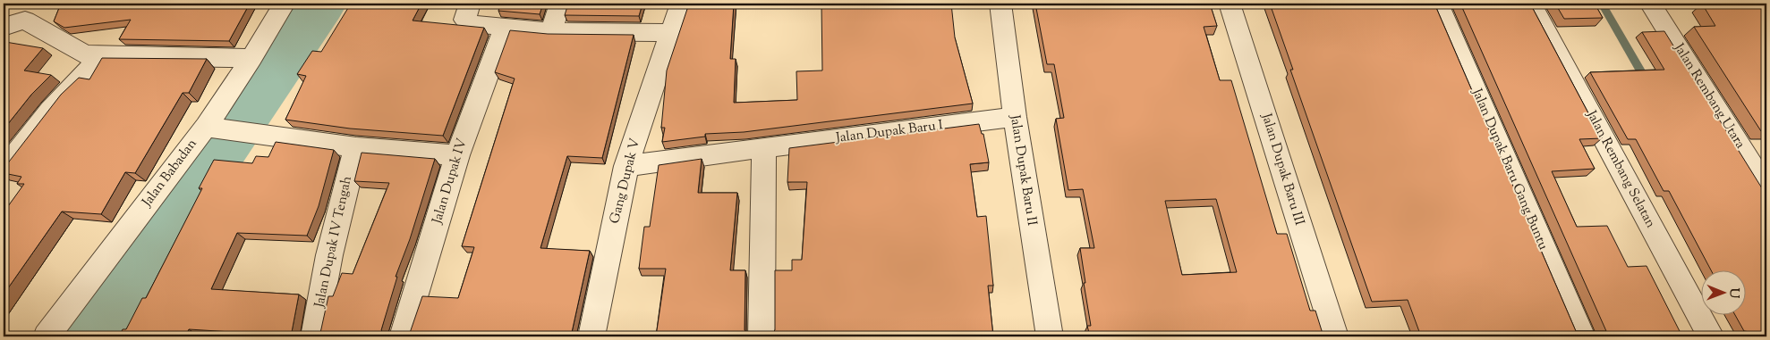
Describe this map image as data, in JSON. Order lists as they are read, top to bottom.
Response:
{
  "streets": {
    "street": [
      "Jalan Rembang Utara",
      "Jalan Dupak Baru I",
      "Jalan Dupak Baru III",
      "Jalan Dupak Baru Gang Buntu",
      "Jalan Rembang Selatan",
      "Jalan Dupak Baru II",
      "Jalan Babadan",
      "Jalan Dupak IV",
      "Gang Dupak V",
      "Jalan Dupak IV Tengah"
    ]
  },
  "crossings": [
    ["Jalan Dupak Baru I", "Jalan Dupak Baru II"],
    ["Jalan Dupak Baru I", "Gang Dupak V"]
  ],
  "north": "right"
}
